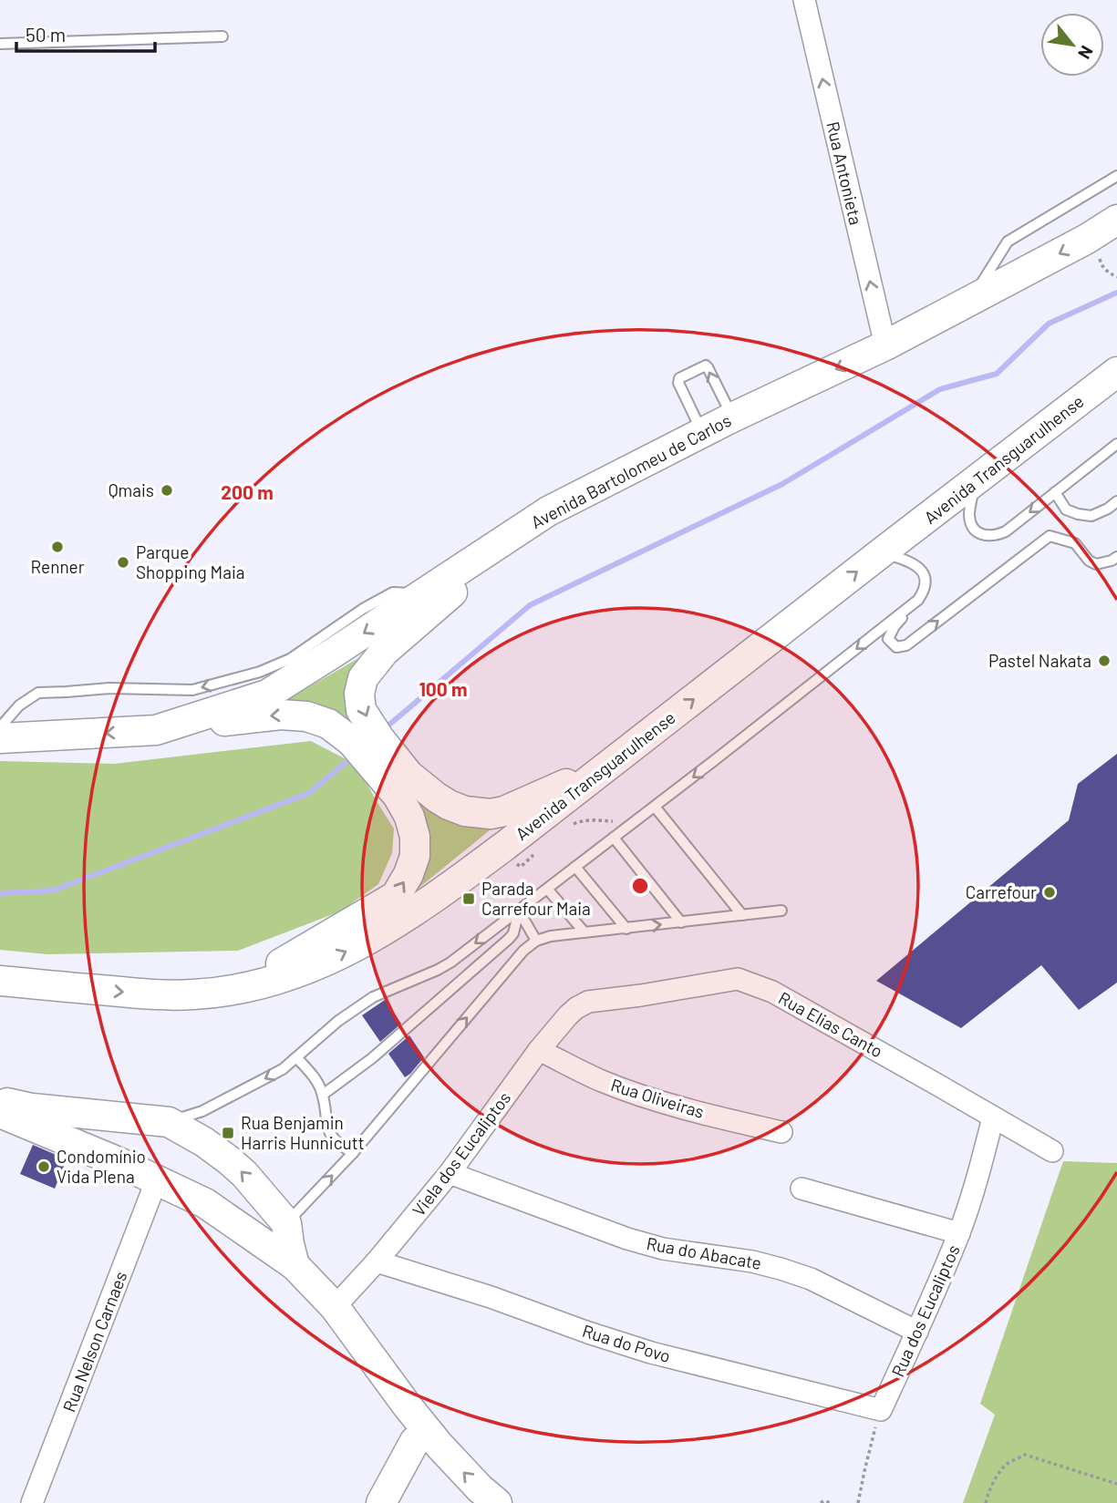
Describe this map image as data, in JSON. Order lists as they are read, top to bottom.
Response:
{
  "streets": {
    "main road": ["Avenida Transguarulhense", "Avenida Bartolomeu de Carlos"],
    "street": [
      "Rua Antonieta",
      "Rua Elias Canto",
      "Rua Oliveiras",
      "Viela dos Eucaliptos",
      "Rua do Abacate",
      "Rua dos Eucaliptos",
      "Rua Nelson Carnaes",
      "Rua do Povo"
    ]
  },
  "crossings": [
    ["Rua Antonieta", "Avenida Bartolomeu de Carlos"],
    ["Rua Elias Canto", "Viela dos Eucaliptos"],
    ["Rua Elias Canto", "Rua dos Eucaliptos"],
    ["Rua Oliveiras", "Viela dos Eucaliptos"],
    ["Viela dos Eucaliptos", "Rua do Abacate"],
    ["Viela dos Eucaliptos", "Rua do Povo"],
    ["Rua do Abacate", "Rua dos Eucaliptos"],
    ["Rua dos Eucaliptos", "Rua do Povo"]
  ],
  "one_way": ["Rua Antonieta", "Avenida Transguarulhense", "Avenida Bartolomeu de Carlos"],
  "places": {
    "other": [
      "Qmais",
      "Renner",
      "Parque Shopping Maia",
      "Pastel Nakata",
      "Carrefour",
      "Condomínio Vida Plena"
    ],
    "transit": ["Parada Carrefour Maia", "Rua Benjamin Harris Hunnicutt"]
  },
  "scale_bar": "50 m",
  "north": "bottom right",
  "rings": ["200 m", "100 m"]
}
